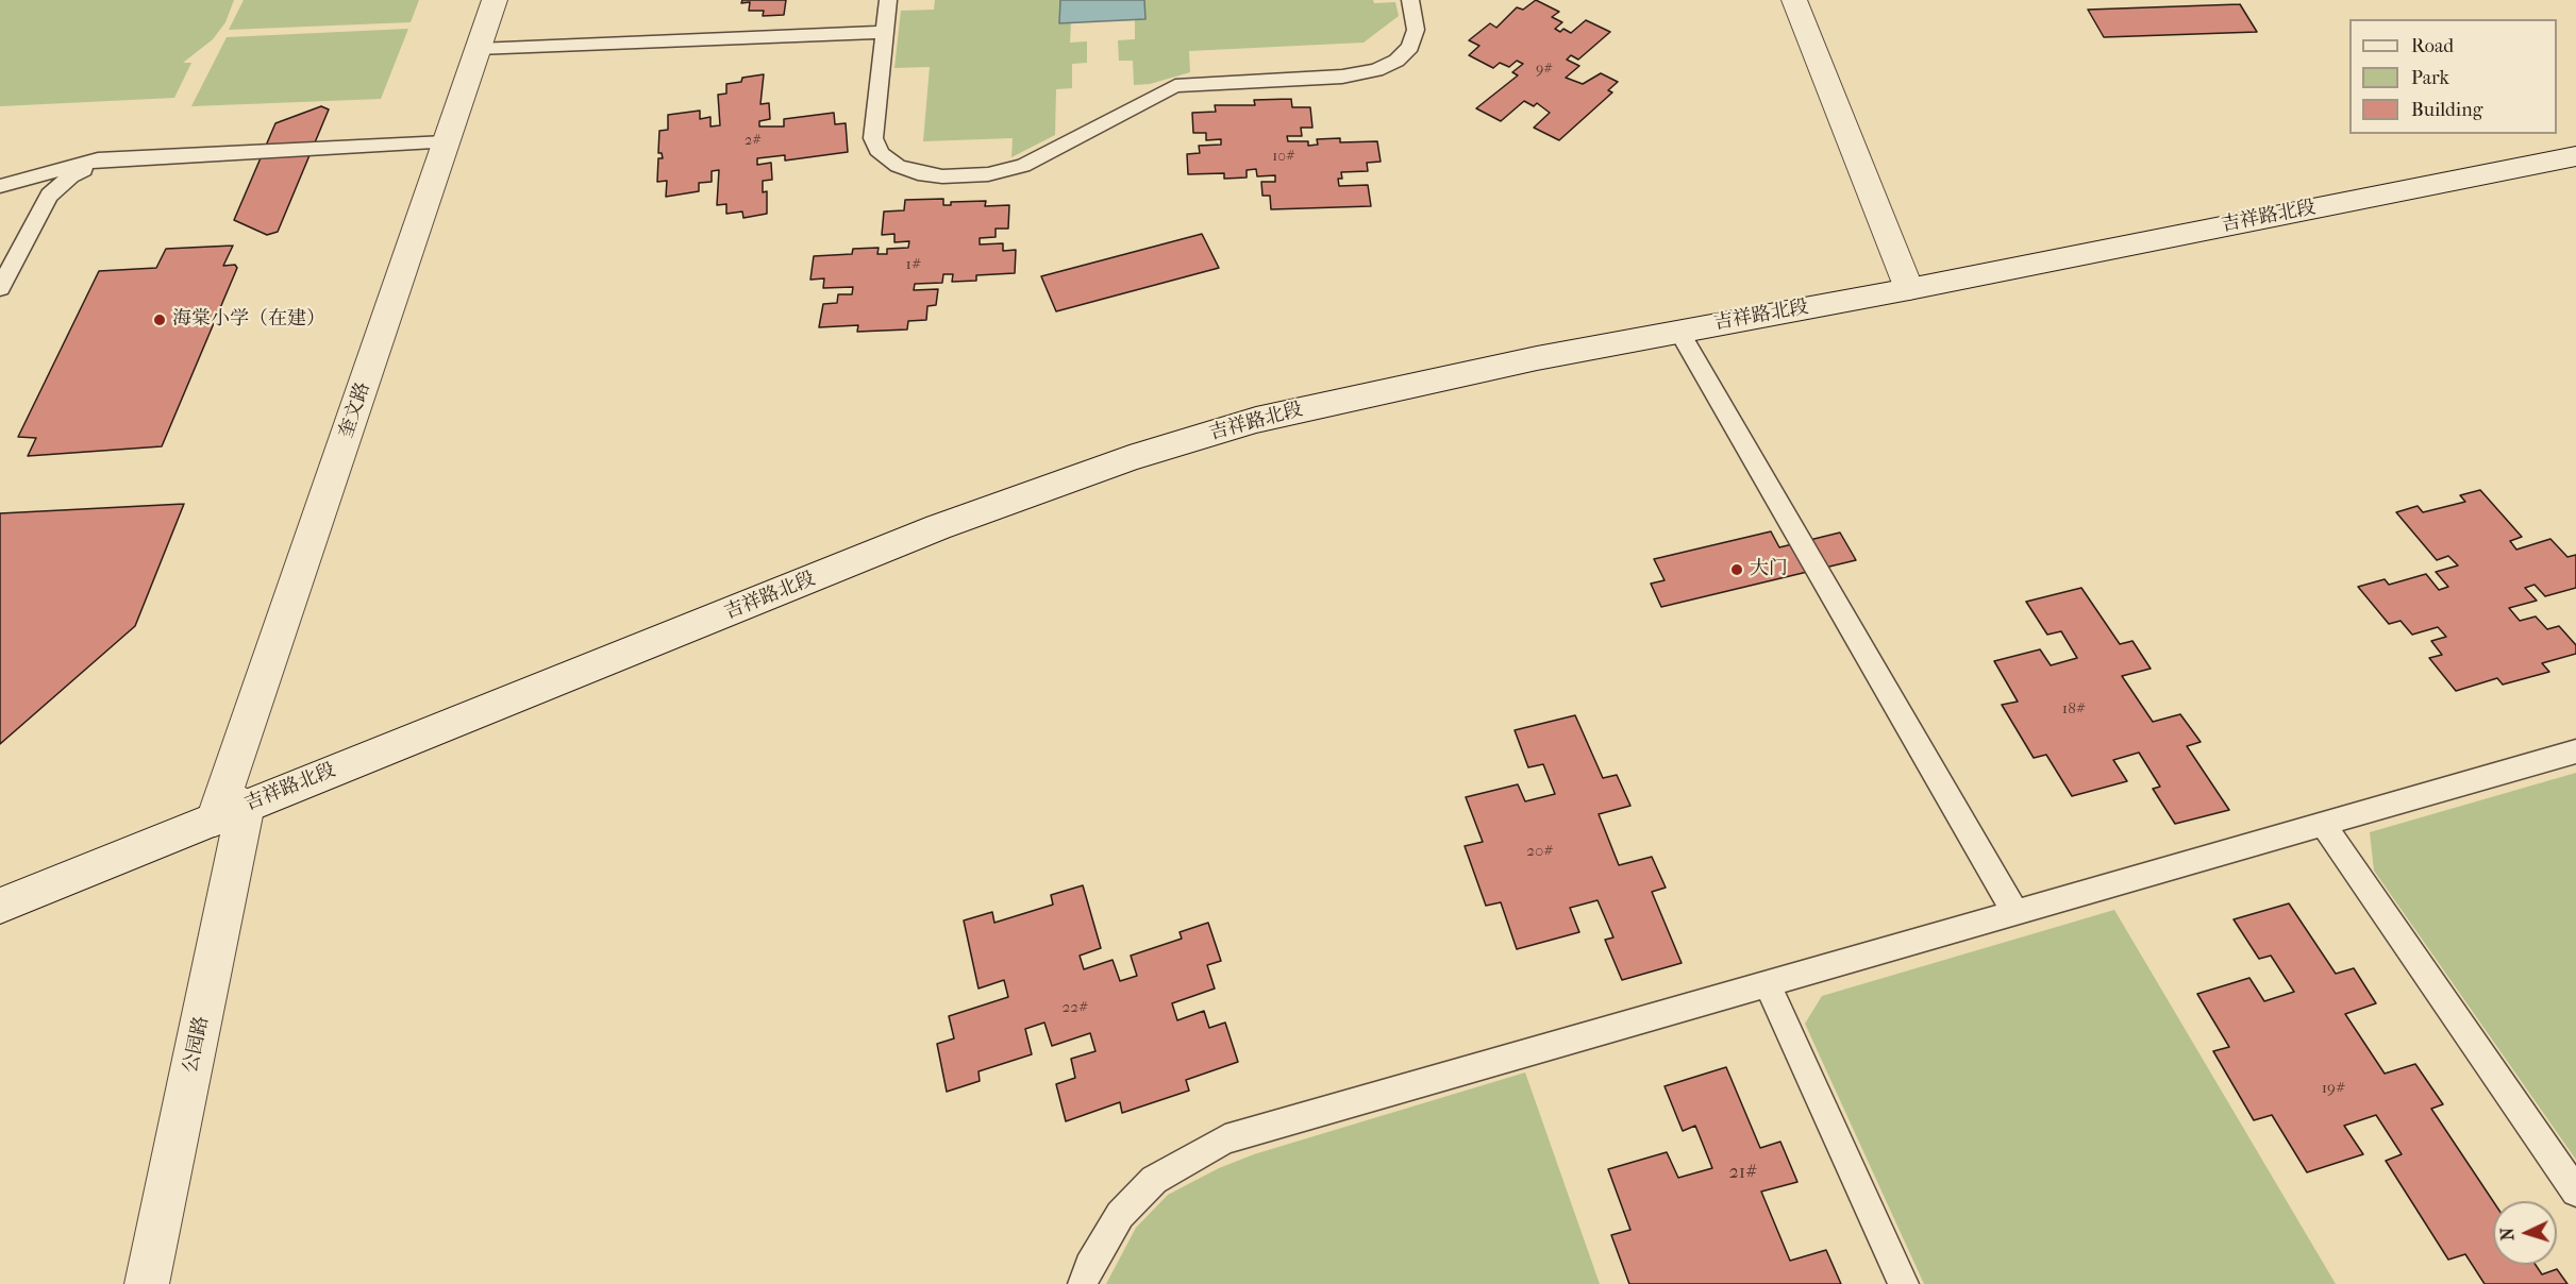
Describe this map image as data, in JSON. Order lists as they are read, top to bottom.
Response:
{
  "streets": {
    "street": ["吉祥路北段", "奎文路", "公园路"]
  },
  "crossings": [
    ["吉祥路北段", "奎文路"],
    ["吉祥路北段", "公园路"],
    ["奎文路", "公园路"]
  ],
  "places": ["海棠小学（在建）", "大门"],
  "house_numbers": [
    "9#",
    "2#",
    "10#",
    "1#",
    "18#",
    "20#",
    "22#",
    "19#",
    "21#"
  ],
  "legend": ["Road", "Park", "Building"],
  "north": "left"
}
